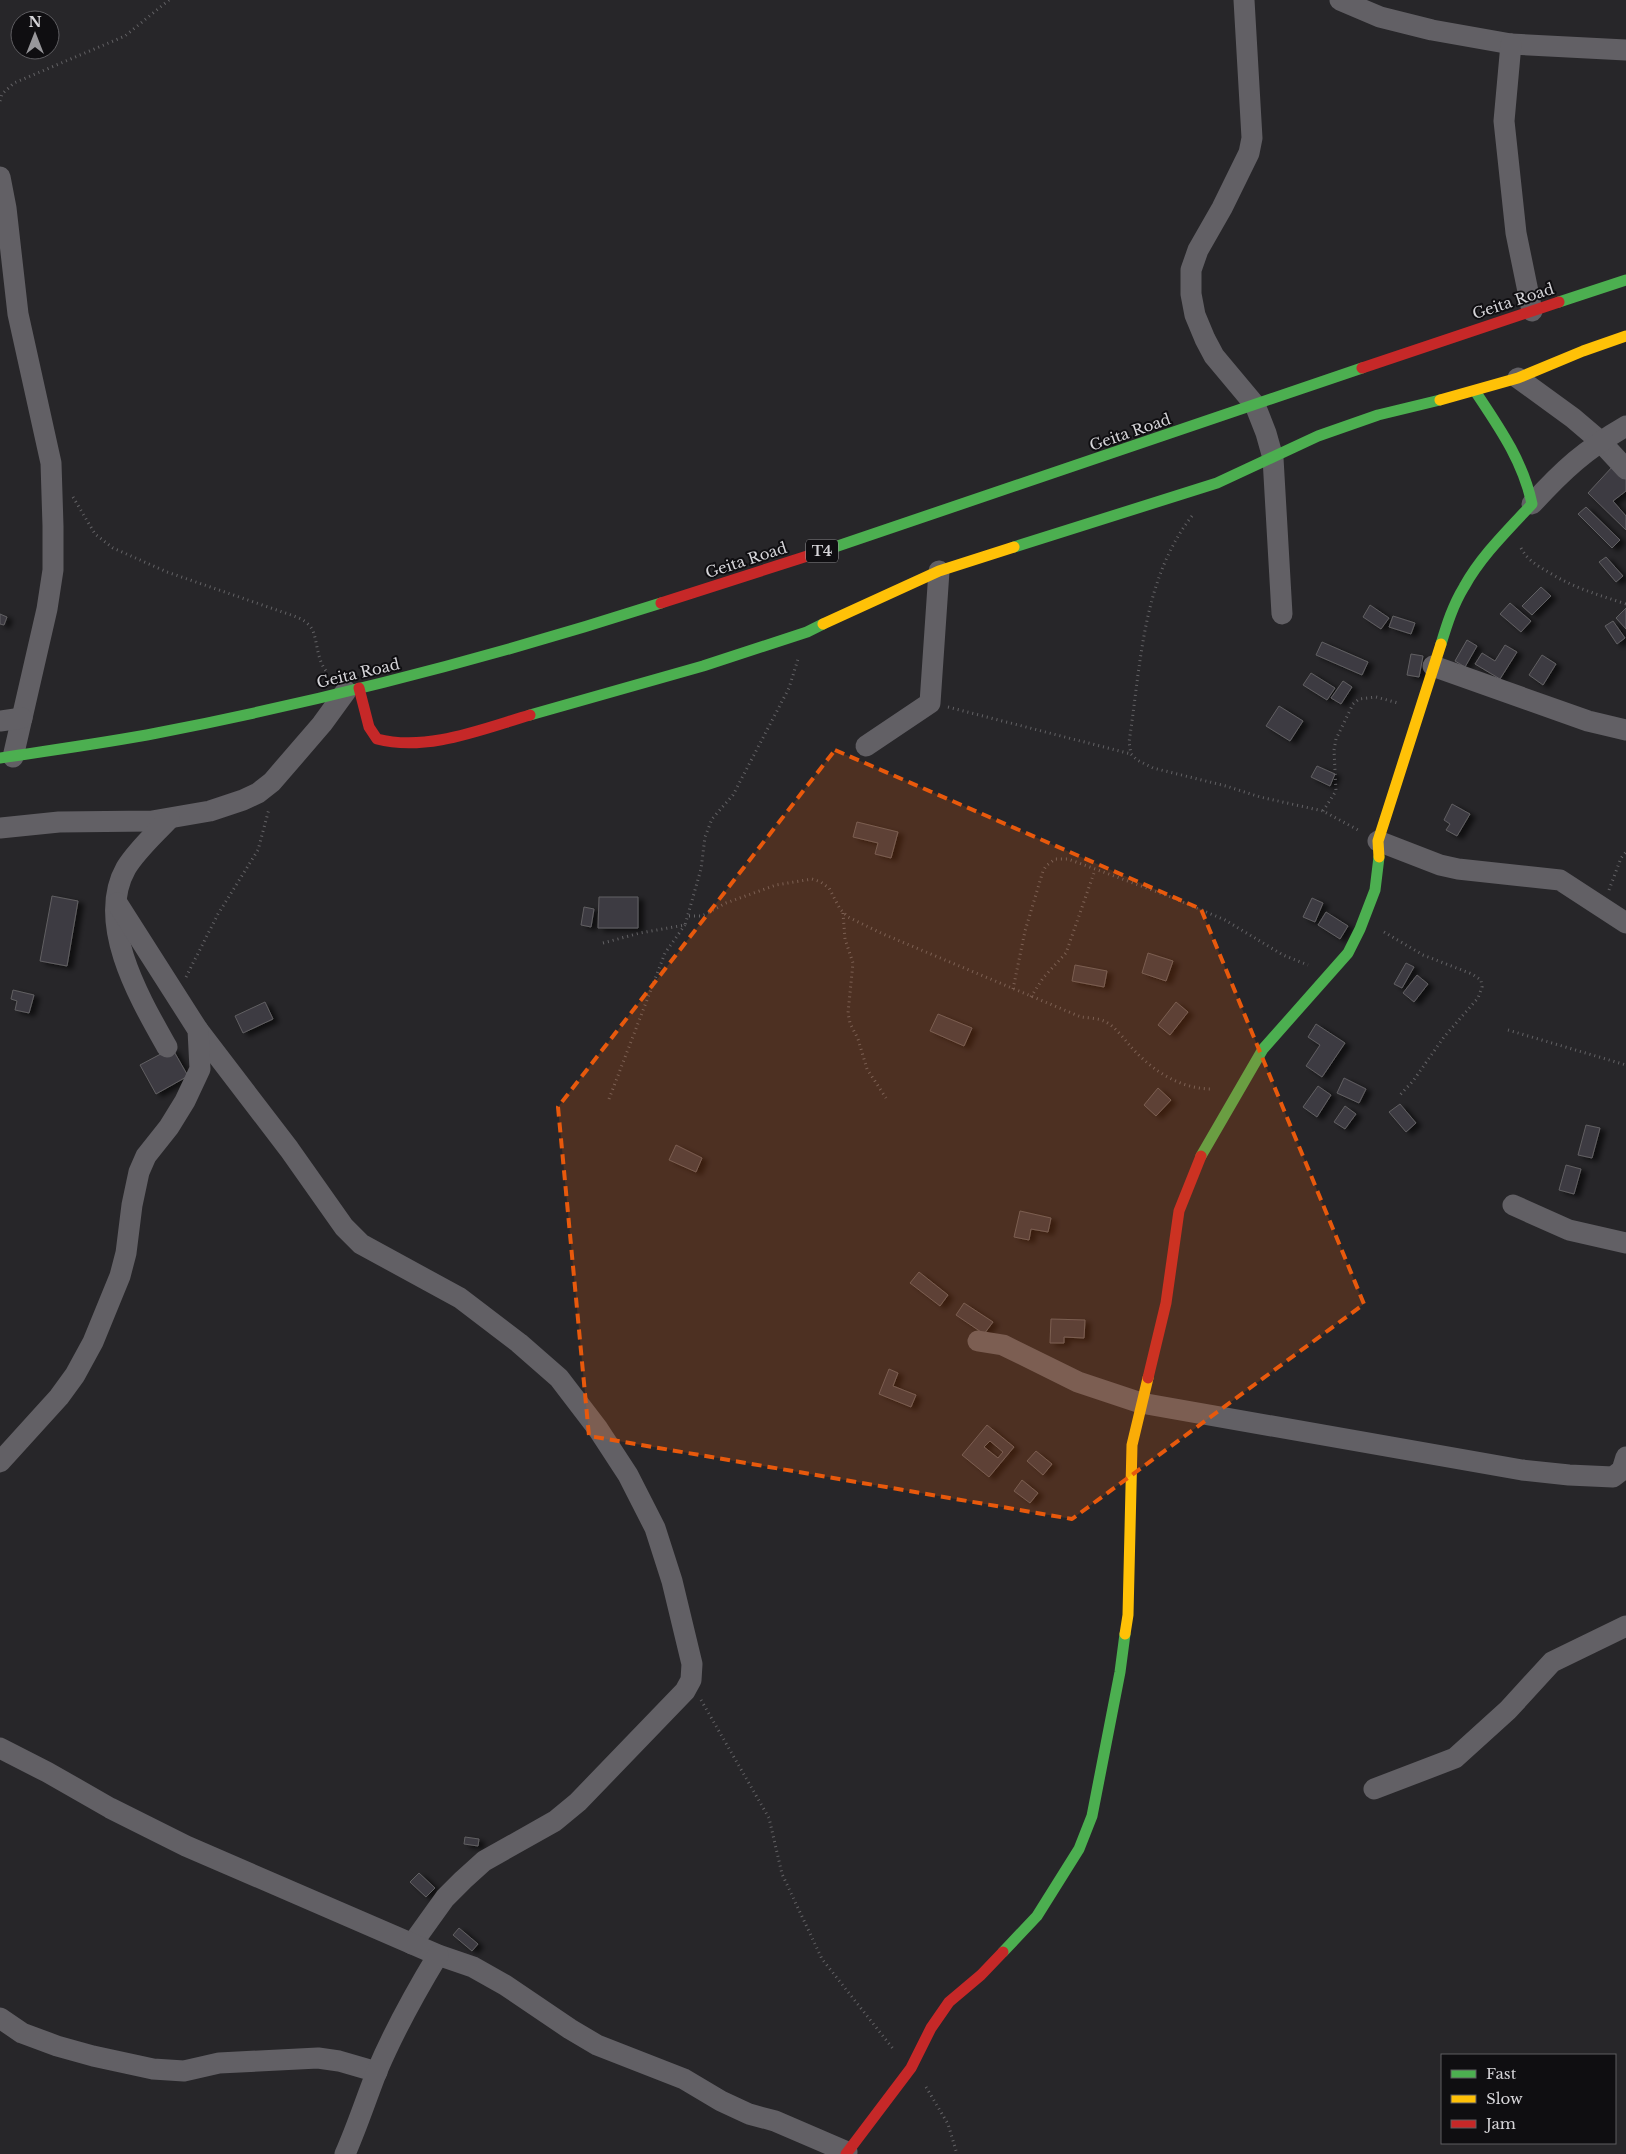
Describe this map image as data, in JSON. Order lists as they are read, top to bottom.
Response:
{
  "streets": {
    "main road": ["Geita Road", "T4"]
  },
  "legend": ["Fast", "Slow", "Jam"],
  "north": "top"
}
